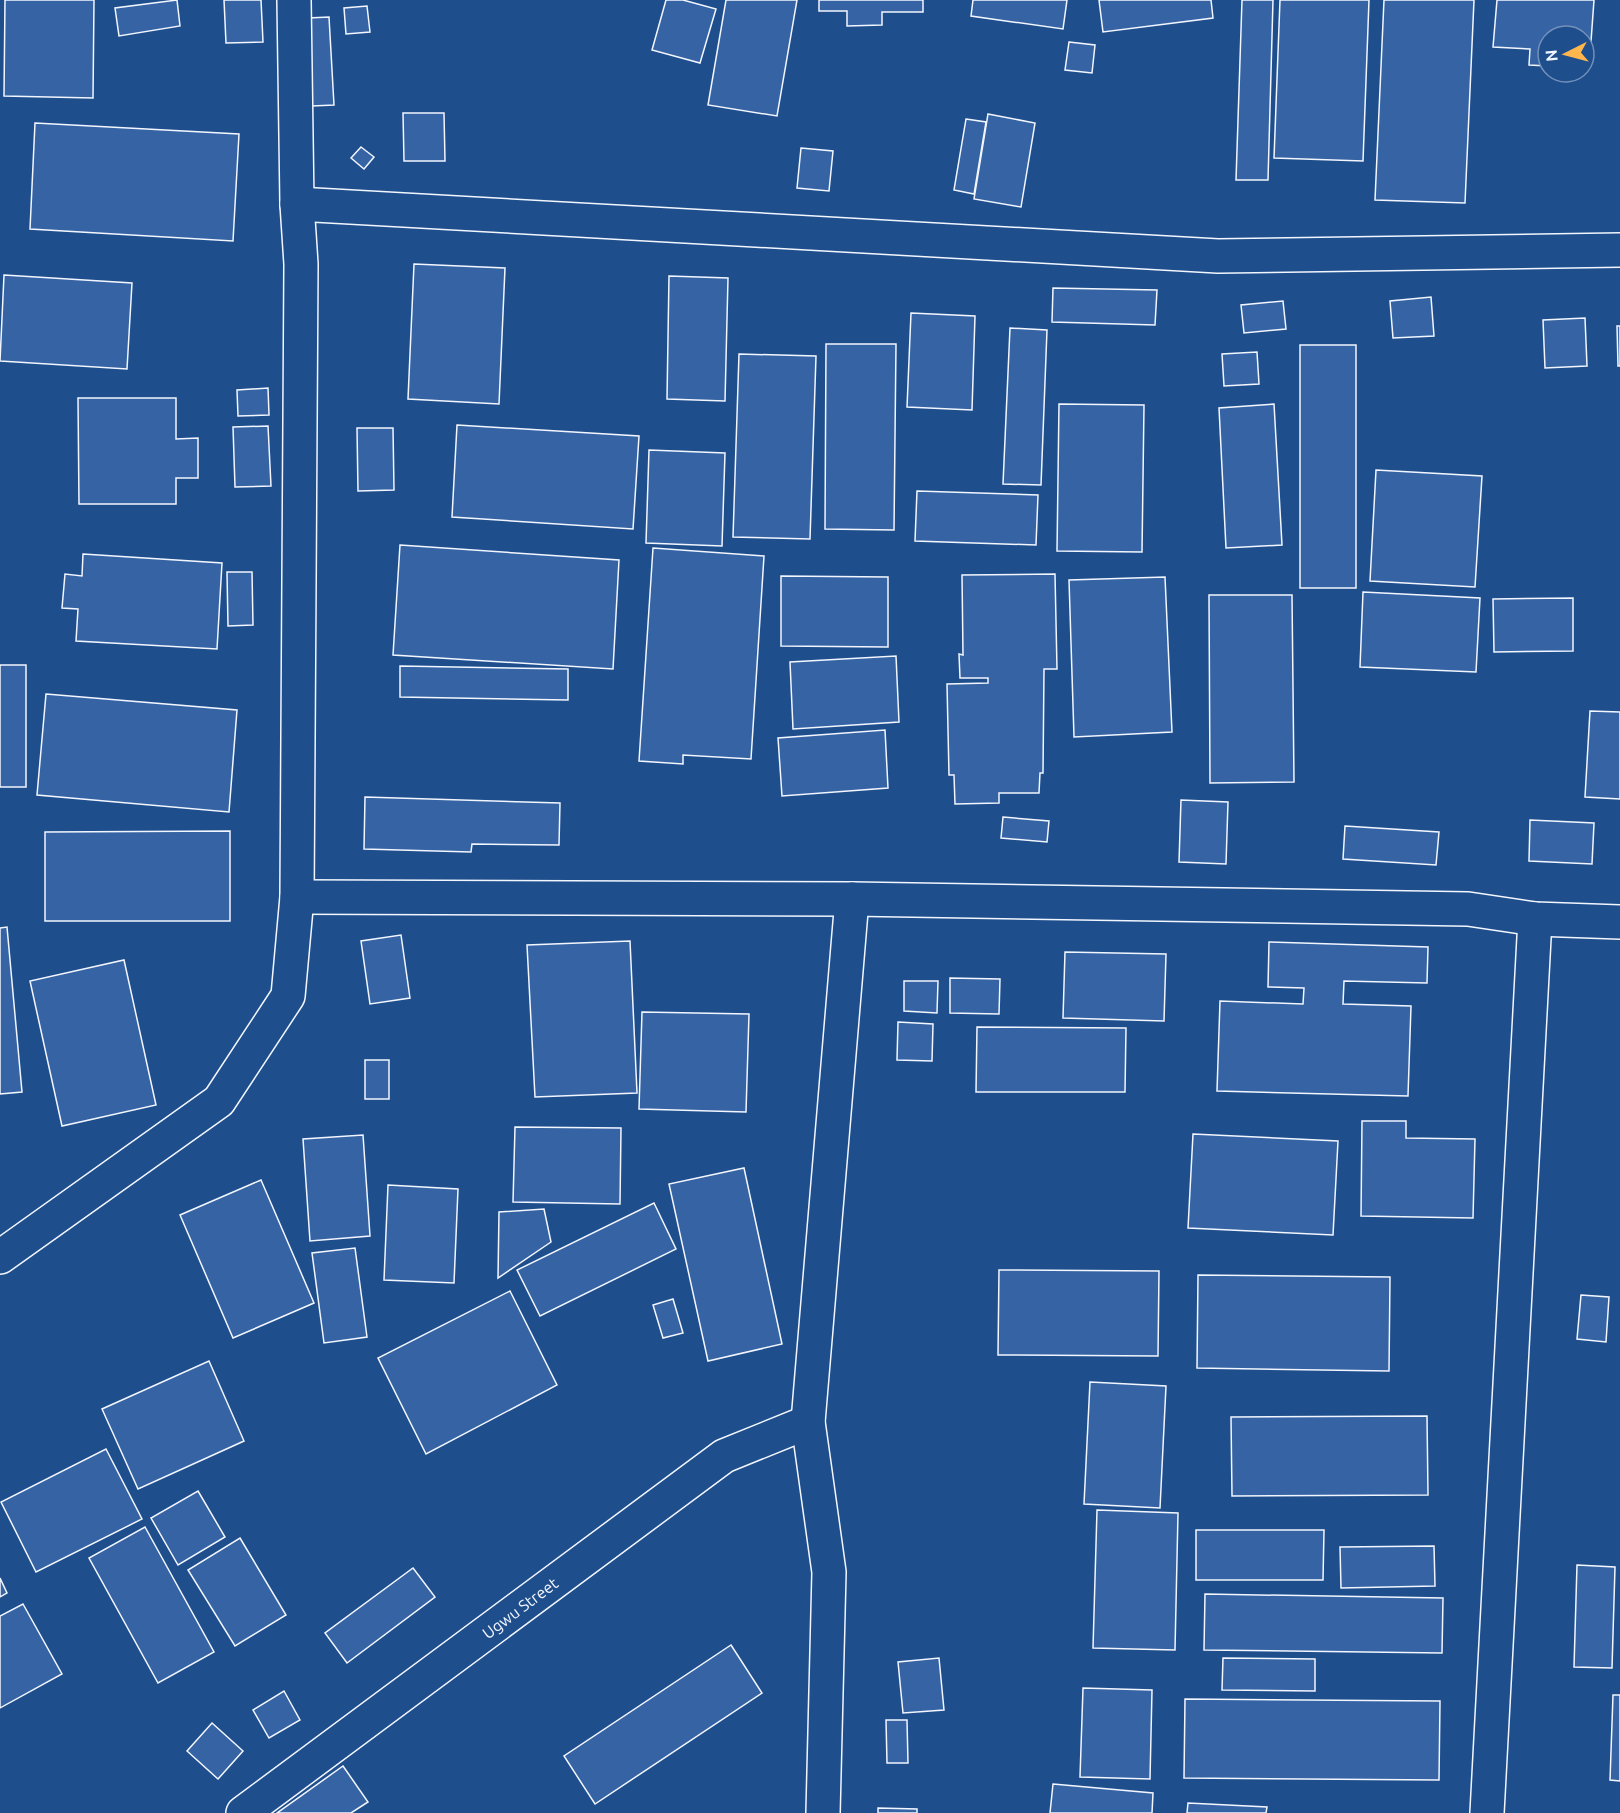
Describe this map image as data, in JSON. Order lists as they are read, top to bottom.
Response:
{
  "streets": {
    "street": ["Ugwu Street"]
  },
  "north": "left"
}
